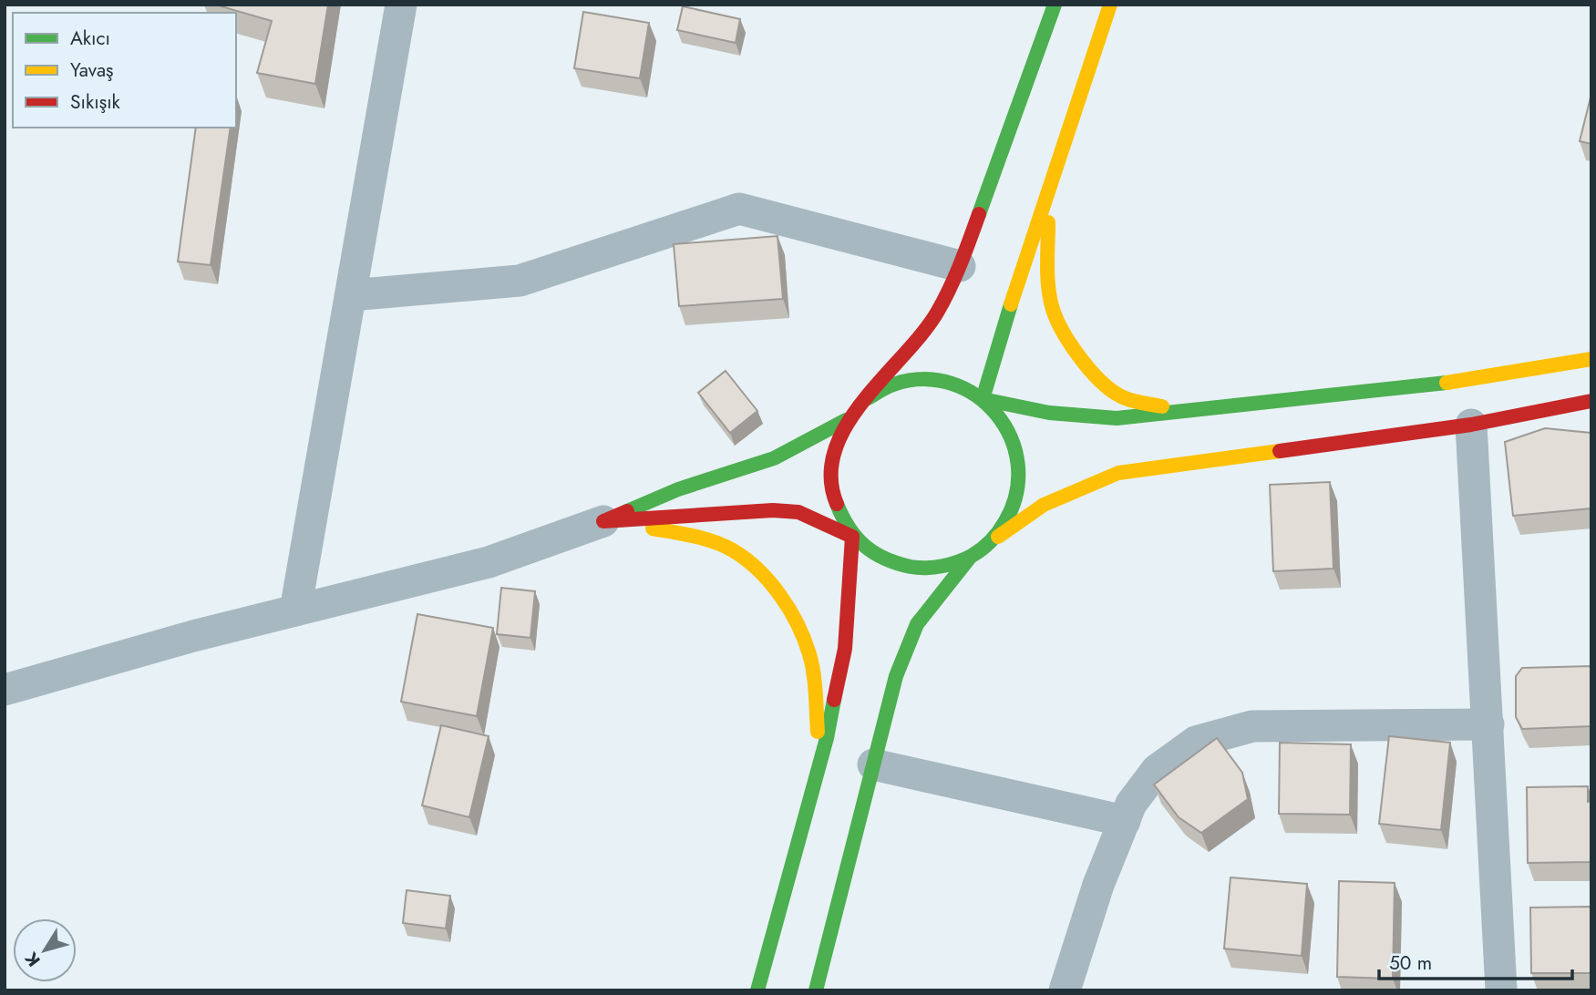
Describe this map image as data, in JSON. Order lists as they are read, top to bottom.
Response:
{
  "legend": ["Akıcı", "Yavaş", "Sıkışık"],
  "scale_bar": "50 m",
  "north": "bottom left"
}
